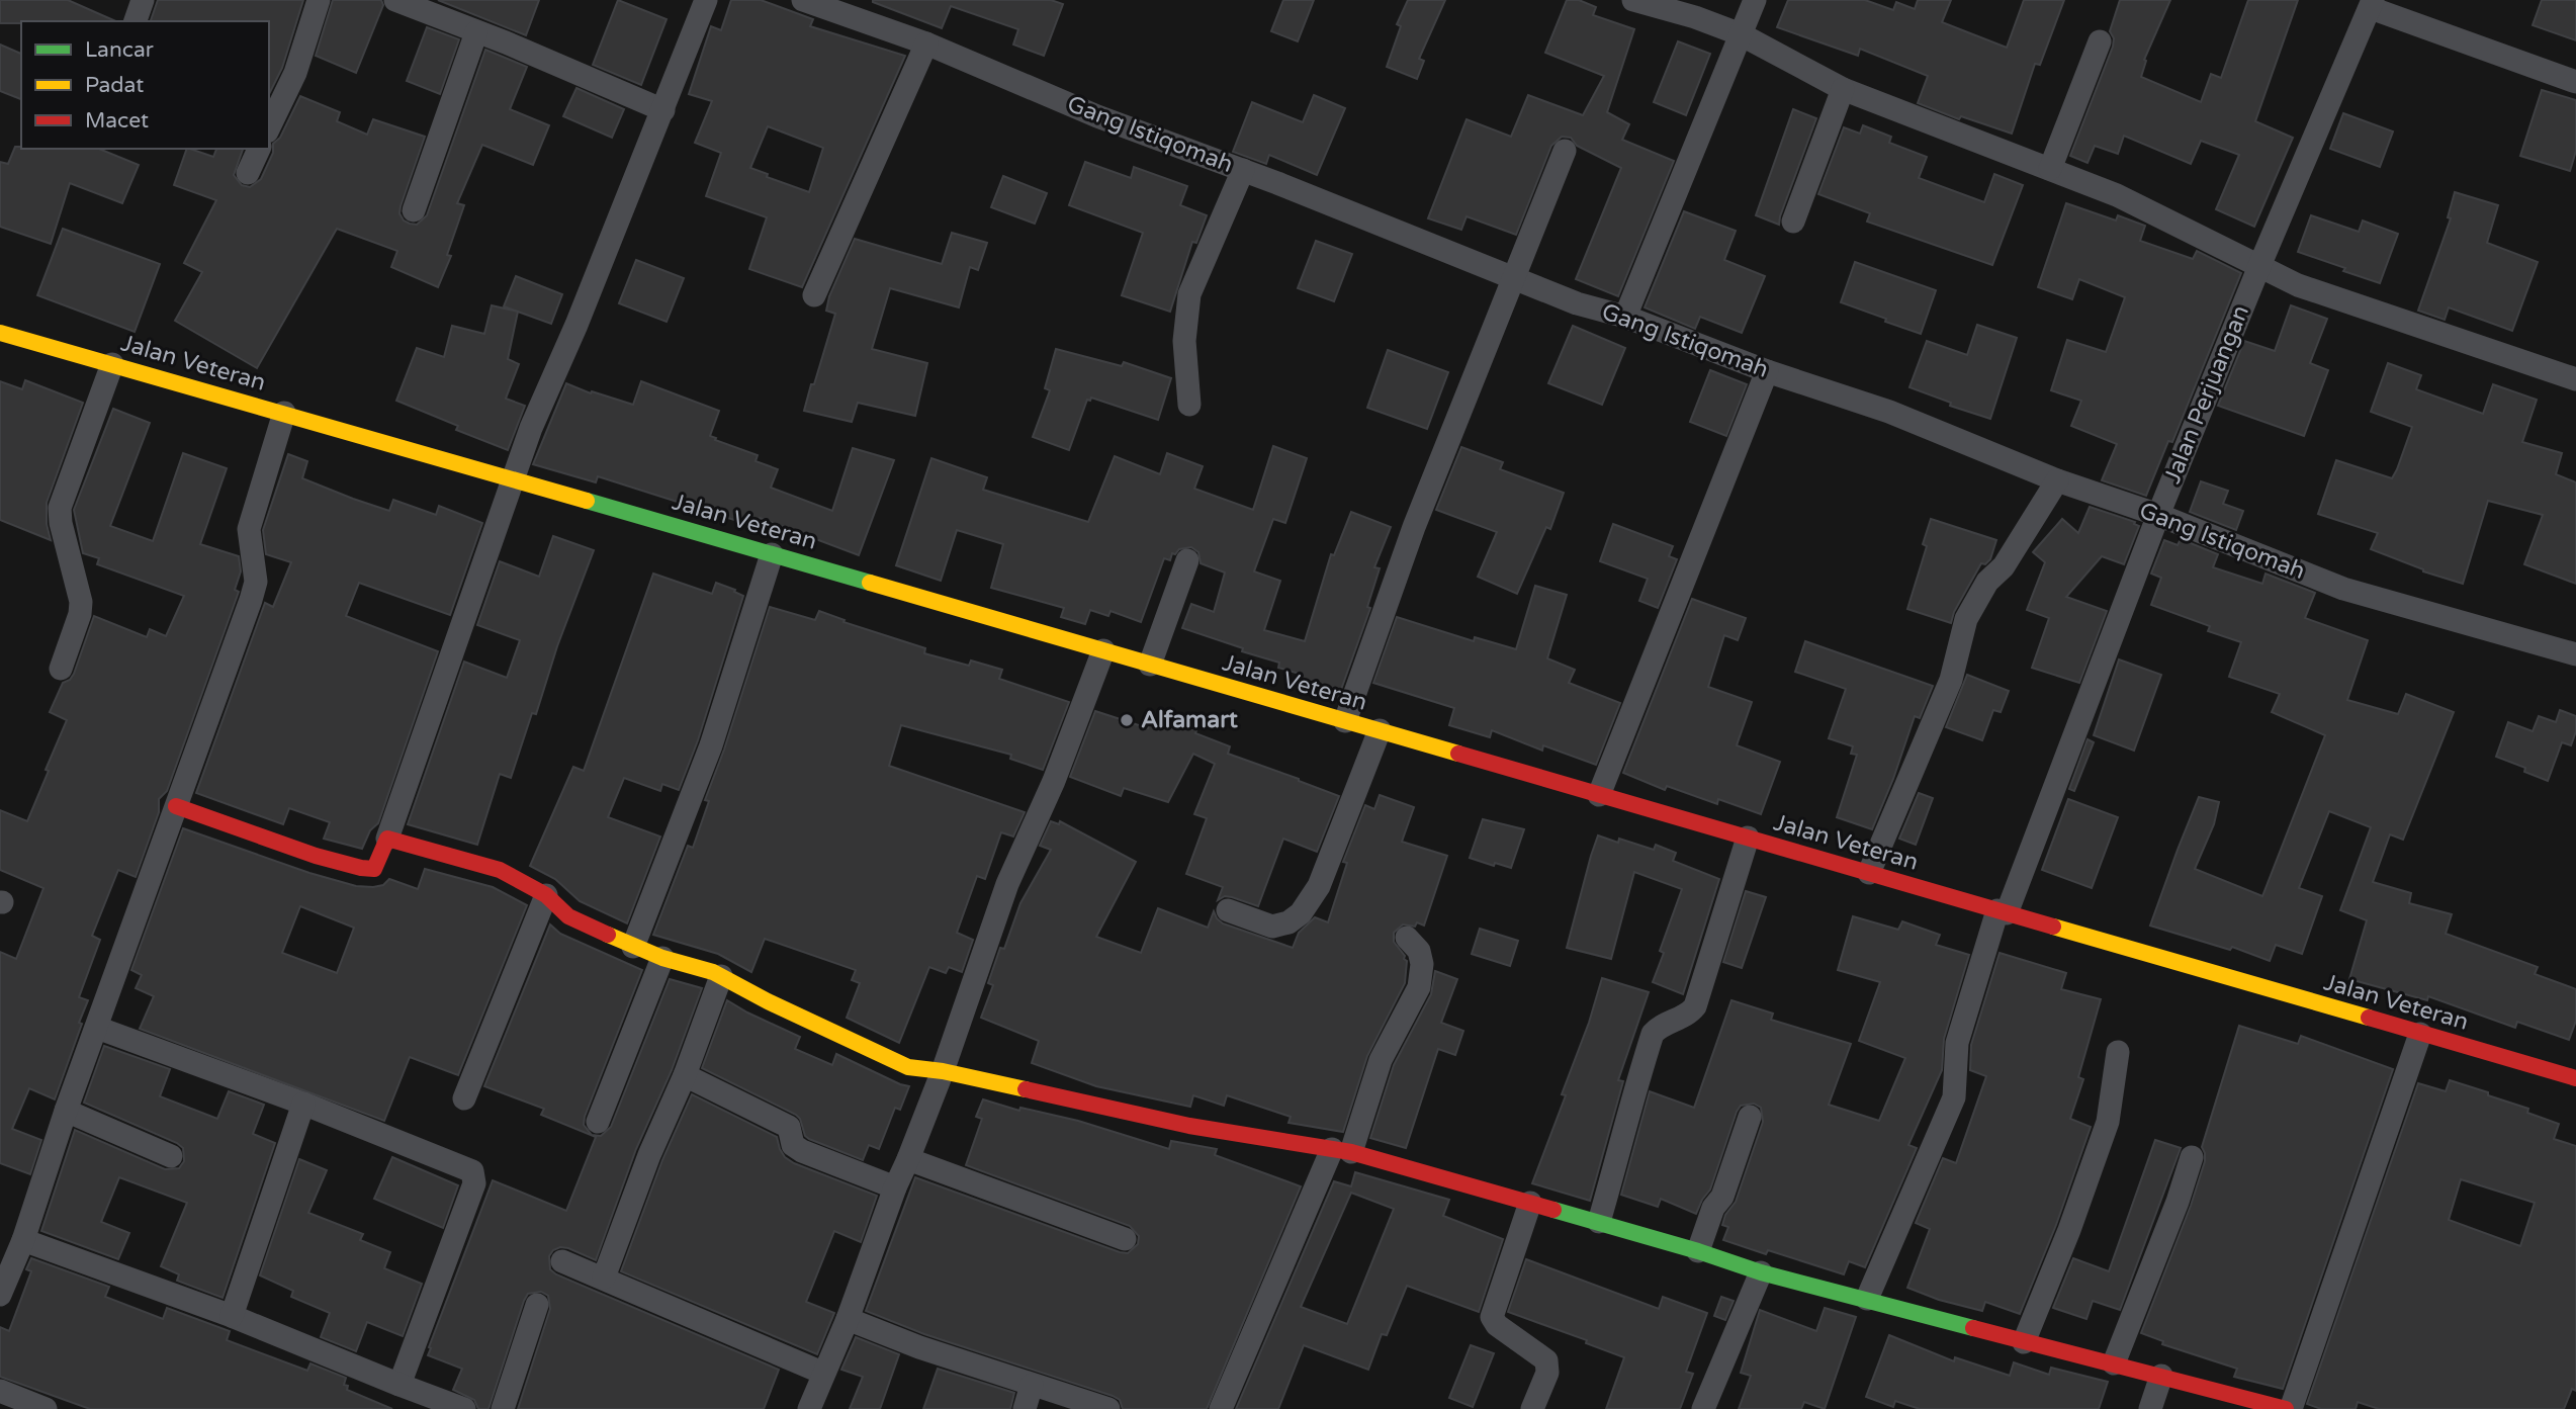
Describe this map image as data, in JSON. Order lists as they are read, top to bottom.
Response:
{
  "streets": {
    "main road": ["Jalan Veteran"],
    "street": ["Gang Istiqomah", "Jalan Perjuangan"]
  },
  "crossings": [
    ["Gang Istiqomah", "Jalan Perjuangan"],
    ["Jalan Veteran", "Jalan Perjuangan"]
  ],
  "places": ["Alfamart"],
  "legend": ["Lancar", "Padat", "Macet"]
}
